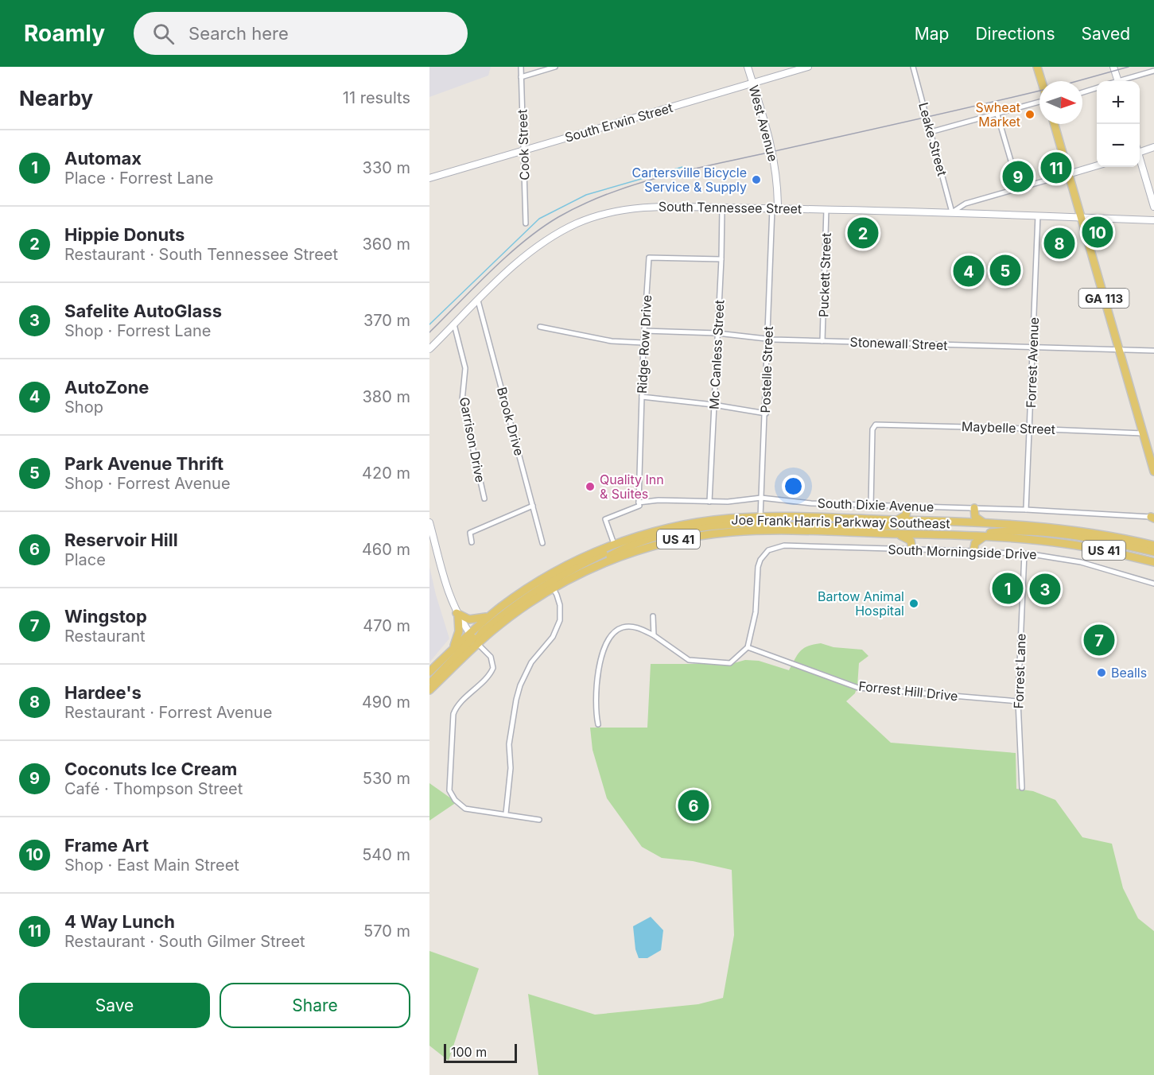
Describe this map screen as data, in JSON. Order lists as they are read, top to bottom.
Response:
{
  "streets": {
    "main road": ["GA 113", "Joe Frank Harris Parkway Southeast", "US 41"],
    "street": [
      "South Erwin Street",
      "West Avenue",
      "Leake Street",
      "Cook Street",
      "South Tennessee Street",
      "Puckett Street",
      "Stonewall Street",
      "Ridge Row Drive",
      "Mc Canless Street",
      "Forrest Avenue",
      "Postelle Street",
      "Brook Drive",
      "Maybelle Street",
      "Garrison Drive",
      "South Dixie Avenue",
      "South Morningside Drive",
      "Forrest Lane",
      "Forrest Hill Drive"
    ]
  },
  "crossings": [
    ["South Erwin Street", "West Avenue"],
    ["South Erwin Street", "Cook Street"],
    ["West Avenue", "South Tennessee Street"],
    ["West Avenue", "Postelle Street"],
    ["Leake Street", "South Tennessee Street"],
    ["South Tennessee Street", "Puckett Street"],
    ["South Tennessee Street", "GA 113"],
    ["South Tennessee Street", "Mc Canless Street"],
    ["South Tennessee Street", "Forrest Avenue"],
    ["South Tennessee Street", "Postelle Street"],
    ["South Tennessee Street", "Brook Drive"],
    ["South Tennessee Street", "Garrison Drive"],
    ["Puckett Street", "Stonewall Street"],
    ["GA 113", "Stonewall Street"],
    ["GA 113", "Maybelle Street"],
    ["Stonewall Street", "Ridge Row Drive"],
    ["Stonewall Street", "Mc Canless Street"],
    ["Stonewall Street", "Forrest Avenue"],
    ["Stonewall Street", "Postelle Street"],
    ["Ridge Row Drive", "Mc Canless Street"],
    ["Ridge Row Drive", "South Dixie Avenue"],
    ["Mc Canless Street", "South Dixie Avenue"],
    ["Forrest Avenue", "Maybelle Street"],
    ["Forrest Avenue", "South Dixie Avenue"],
    ["Postelle Street", "South Dixie Avenue"],
    ["Postelle Street", "Joe Frank Harris Parkway Southeast"],
    ["Maybelle Street", "South Dixie Avenue"],
    ["South Dixie Avenue", "Joe Frank Harris Parkway Southeast"],
    ["South Morningside Drive", "Forrest Lane"],
    ["South Morningside Drive", "Forrest Hill Drive"],
    ["Forrest Lane", "Forrest Hill Drive"]
  ],
  "places": [
    "Swheat Market",
    "Cartersville Bicycle Service & Supply",
    "Quality Inn & Suites",
    "Bartow Animal Hospital",
    "Bealls"
  ],
  "scale_bar": "100 m",
  "north": "right",
  "page": {
    "header": "Roamly",
    "search": "Search here",
    "nav": ["Map", "Directions", "Saved"],
    "heading": ["Nearby", "11 results"],
    "map_buttons": ["+", "−"],
    "list": [
      {
        "mark": "1",
        "name": "Automax",
        "note": "Place · Forrest Lane",
        "value": "330 m"
      },
      {
        "mark": "2",
        "name": "Hippie Donuts",
        "note": "Restaurant · South Tennessee Street",
        "value": "360 m"
      },
      {
        "mark": "3",
        "name": "Safelite AutoGlass",
        "note": "Shop · Forrest Lane",
        "value": "370 m"
      },
      {
        "mark": "4",
        "name": "AutoZone",
        "note": "Shop",
        "value": "380 m"
      },
      {
        "mark": "5",
        "name": "Park Avenue Thrift",
        "note": "Shop · Forrest Avenue",
        "value": "420 m"
      },
      {
        "mark": "6",
        "name": "Reservoir Hill",
        "note": "Place",
        "value": "460 m"
      },
      {
        "mark": "7",
        "name": "Wingstop",
        "note": "Restaurant",
        "value": "470 m"
      },
      {
        "mark": "8",
        "name": "Hardee's",
        "note": "Restaurant · Forrest Avenue",
        "value": "490 m"
      },
      {
        "mark": "9",
        "name": "Coconuts Ice Cream",
        "note": "Café · Thompson Street",
        "value": "530 m"
      },
      {
        "mark": "10",
        "name": "Frame Art",
        "note": "Shop · East Main Street",
        "value": "540 m"
      },
      {
        "mark": "11",
        "name": "4 Way Lunch",
        "note": "Restaurant · South Gilmer Street",
        "value": "570 m"
      }
    ],
    "pins": [
      "11",
      "9",
      "10",
      "2",
      "8",
      "5",
      "4",
      "1",
      "3",
      "7",
      "6"
    ],
    "buttons": ["Save", "Share"],
    "scale": "100 m"
  }
}
